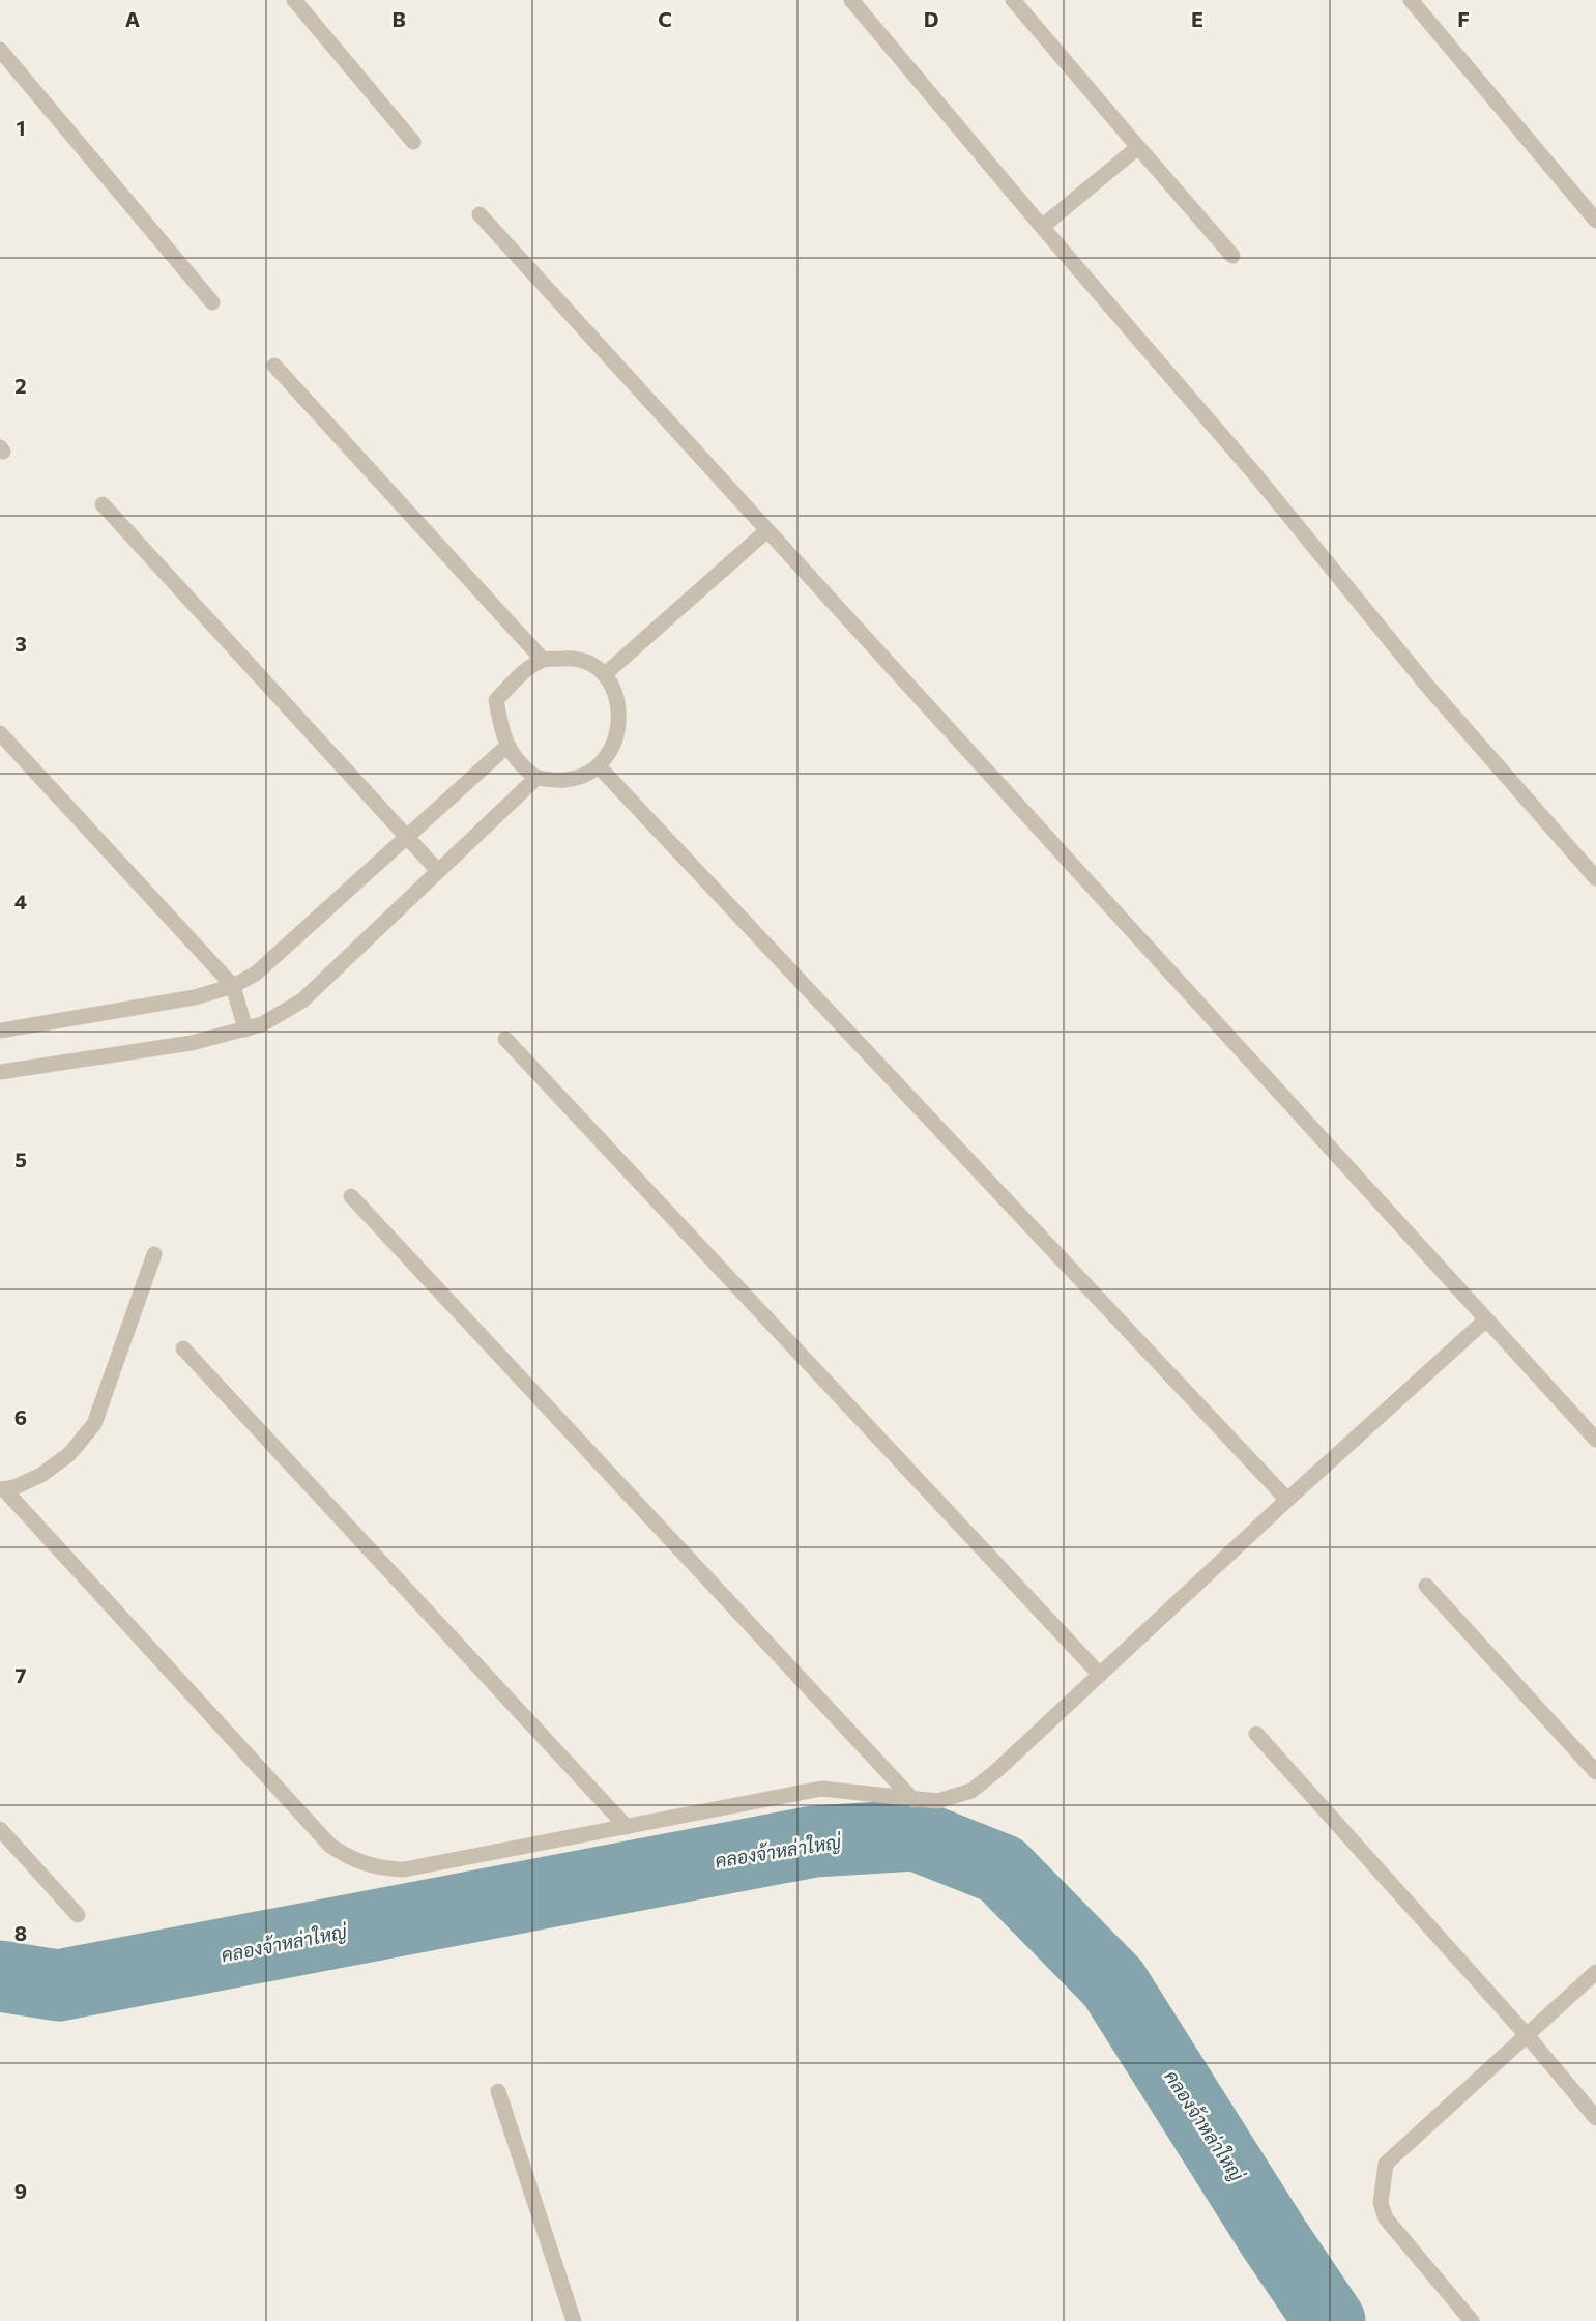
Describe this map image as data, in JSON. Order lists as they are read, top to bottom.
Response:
{
  "water": ["คลองจ้าหล่าใหญ่"],
  "grid": {
    "columns": [
      "A",
      "B",
      "C",
      "D",
      "E",
      "F"
    ],
    "rows": [
      "1",
      "2",
      "3",
      "4",
      "5",
      "6",
      "7",
      "8",
      "9"
    ]
  }
}
